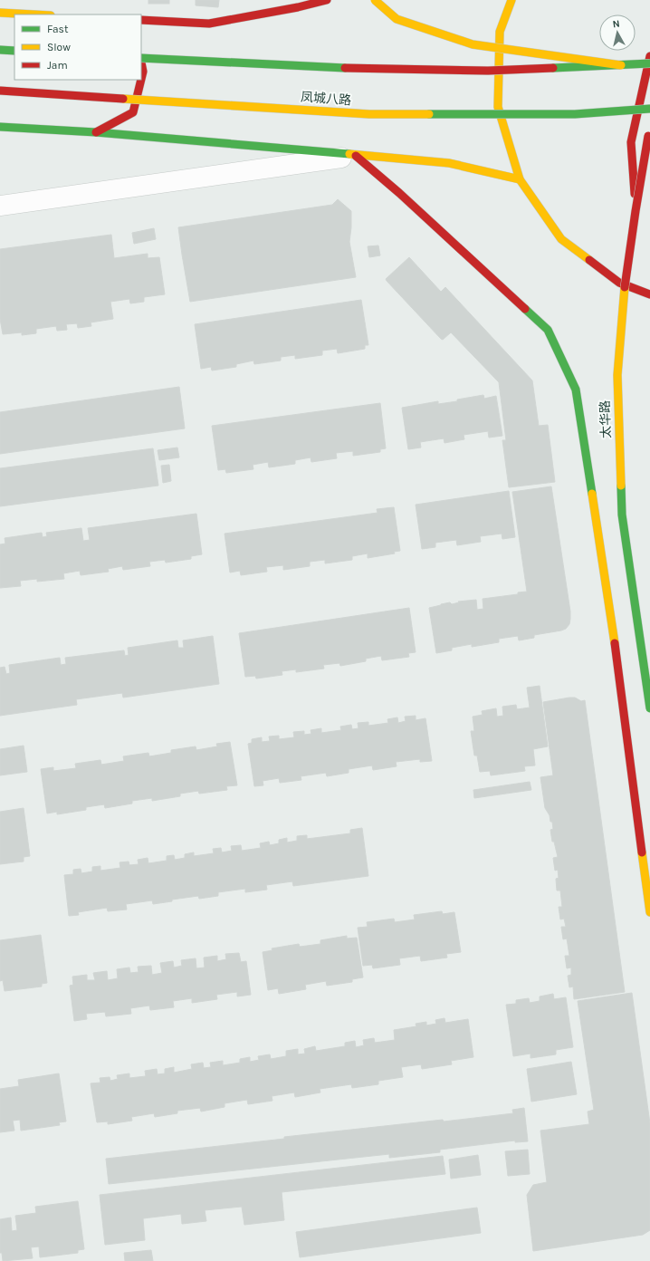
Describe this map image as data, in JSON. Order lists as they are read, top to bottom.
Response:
{
  "streets": {
    "main road": ["凤城八路", "太华路"]
  },
  "legend": ["Fast", "Slow", "Jam"],
  "north": "top"
}
